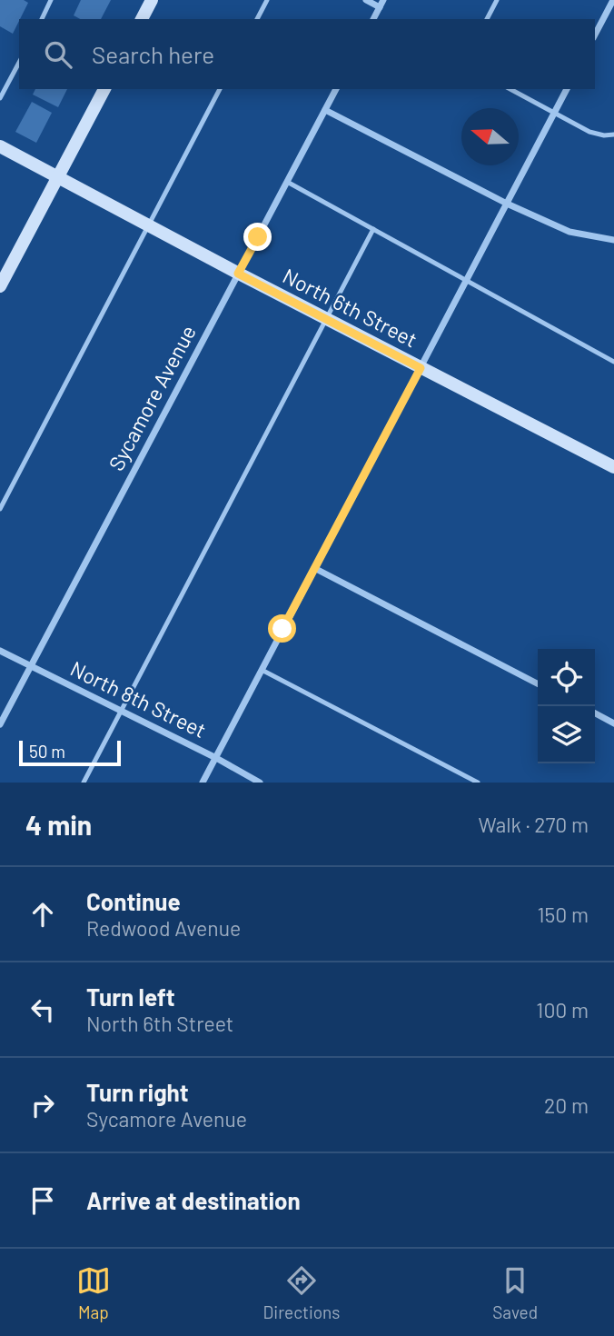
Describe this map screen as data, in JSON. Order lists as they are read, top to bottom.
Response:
{
  "streets": {
    "street": ["North 6th Street", "Sycamore Avenue", "North 8th Street"]
  },
  "crossings": [
    ["North 6th Street", "Sycamore Avenue"],
    ["Sycamore Avenue", "North 8th Street"]
  ],
  "scale_bar": "50 m",
  "north": "left",
  "page": {
    "search": "Search here",
    "scale": "50 m",
    "heading": ["4 min", "Walk · 270 m"],
    "list": [
      ["Continue", "Redwood Avenue", "150 m"],
      ["Turn left", "North 6th Street", "100 m"],
      ["Turn right", "Sycamore Avenue", "20 m"],
      "Arrive at destination"
    ],
    "nav": ["Map", "Directions", "Saved"]
  }
}
